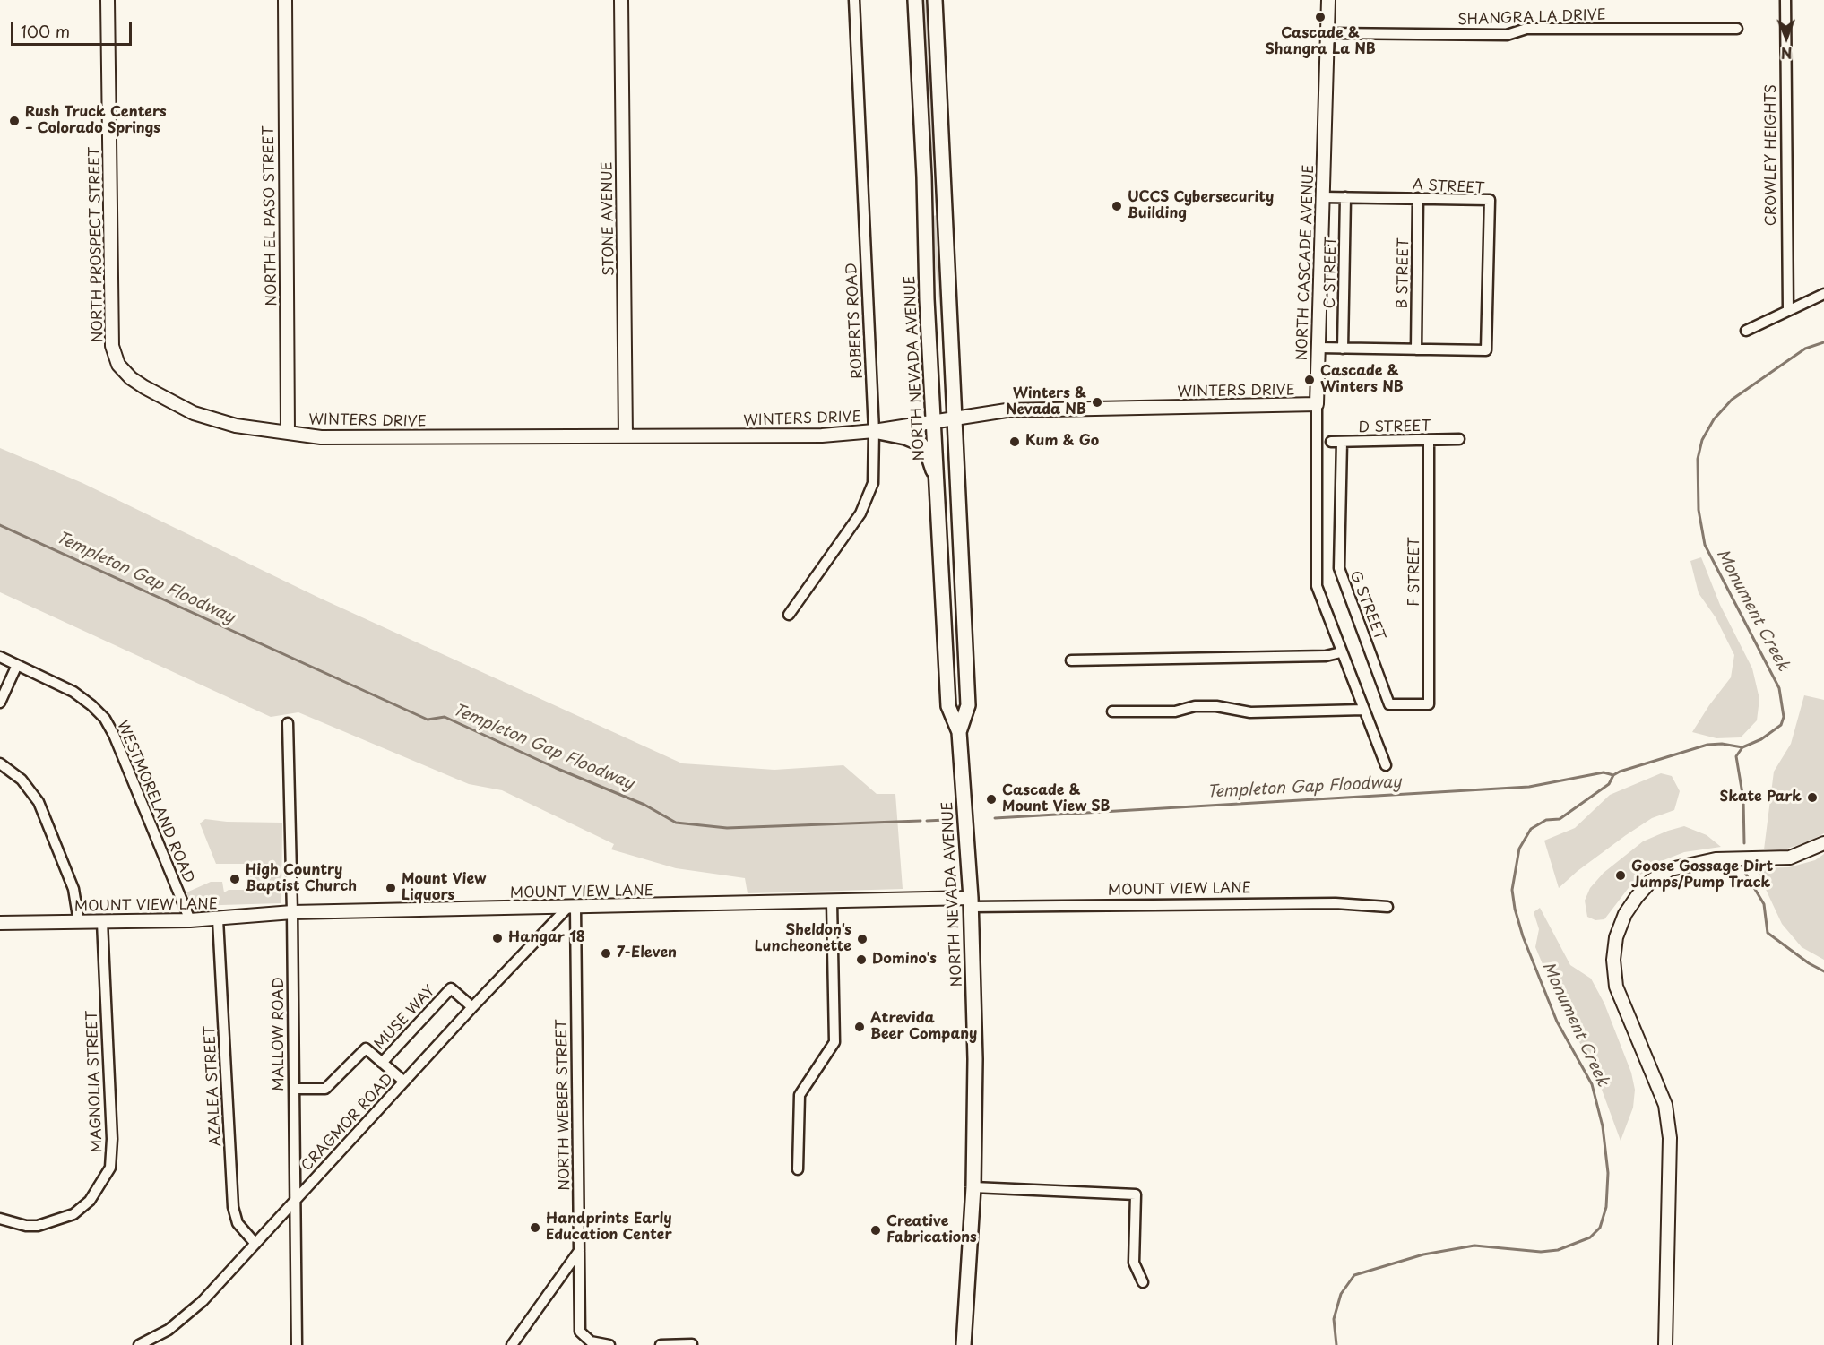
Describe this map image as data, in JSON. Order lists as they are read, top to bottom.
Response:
{
  "streets": {
    "main road": ["NORTH NEVADA AVENUE"],
    "street": [
      "SHANGRA LA DRIVE",
      "CROWLEY HEIGHTS",
      "A STREET",
      "NORTH EL PASO STREET",
      "STONE AVENUE",
      "NORTH PROSPECT STREET",
      "NORTH CASCADE AVENUE",
      "C STREET",
      "B STREET",
      "ROBERTS ROAD",
      "WINTERS DRIVE",
      "D STREET",
      "F STREET",
      "G STREET",
      "WESTMORELAND ROAD",
      "MOUNT VIEW LANE",
      "MUSE WAY",
      "MALLOW ROAD",
      "MAGNOLIA STREET",
      "AZALEA STREET",
      "NORTH WEBER STREET",
      "CRAGMOR ROAD"
    ]
  },
  "crossings": [
    ["SHANGRA LA DRIVE", "NORTH CASCADE AVENUE"],
    ["A STREET", "NORTH CASCADE AVENUE"],
    ["A STREET", "C STREET"],
    ["A STREET", "B STREET"],
    ["NORTH EL PASO STREET", "NORTH PROSPECT STREET"],
    ["NORTH EL PASO STREET", "WINTERS DRIVE"],
    ["STONE AVENUE", "WINTERS DRIVE"],
    ["NORTH PROSPECT STREET", "WINTERS DRIVE"],
    ["NORTH CASCADE AVENUE", "WINTERS DRIVE"],
    ["NORTH CASCADE AVENUE", "D STREET"],
    ["ROBERTS ROAD", "WINTERS DRIVE"],
    ["NORTH NEVADA AVENUE", "WINTERS DRIVE"],
    ["NORTH NEVADA AVENUE", "MOUNT VIEW LANE"],
    ["D STREET", "F STREET"],
    ["D STREET", "G STREET"],
    ["F STREET", "G STREET"],
    ["WESTMORELAND ROAD", "MOUNT VIEW LANE"],
    ["MOUNT VIEW LANE", "MALLOW ROAD"],
    ["MOUNT VIEW LANE", "MAGNOLIA STREET"],
    ["MOUNT VIEW LANE", "AZALEA STREET"],
    ["MOUNT VIEW LANE", "NORTH WEBER STREET"],
    ["MOUNT VIEW LANE", "CRAGMOR ROAD"],
    ["MUSE WAY", "MALLOW ROAD"],
    ["MUSE WAY", "CRAGMOR ROAD"],
    ["MALLOW ROAD", "CRAGMOR ROAD"],
    ["AZALEA STREET", "CRAGMOR ROAD"],
    ["NORTH WEBER STREET", "CRAGMOR ROAD"]
  ],
  "water": ["Templeton Gap Floodway", "Monument Creek"],
  "places": [
    "Cascade & Shangra La NB",
    "Rush Truck Centers – Colorado Springs",
    "UCCS Cybersecurity Building",
    "Cascade & Winters NB",
    "Winters & Nevada NB",
    "Kum & Go",
    "Skate Park",
    "Cascade & Mount View SB",
    "Goose Gossage Dirt Jumps/Pump Track",
    "High Country Baptist Church",
    "Mount View Liquors",
    "Hangar 18",
    "Sheldon's Luncheonette",
    "7-Eleven",
    "Domino's",
    "Atrevida Beer Company",
    "Handprints Early Education Center",
    "Creative Fabrications"
  ],
  "scale_bar": "100 m",
  "north": "bottom"
}
